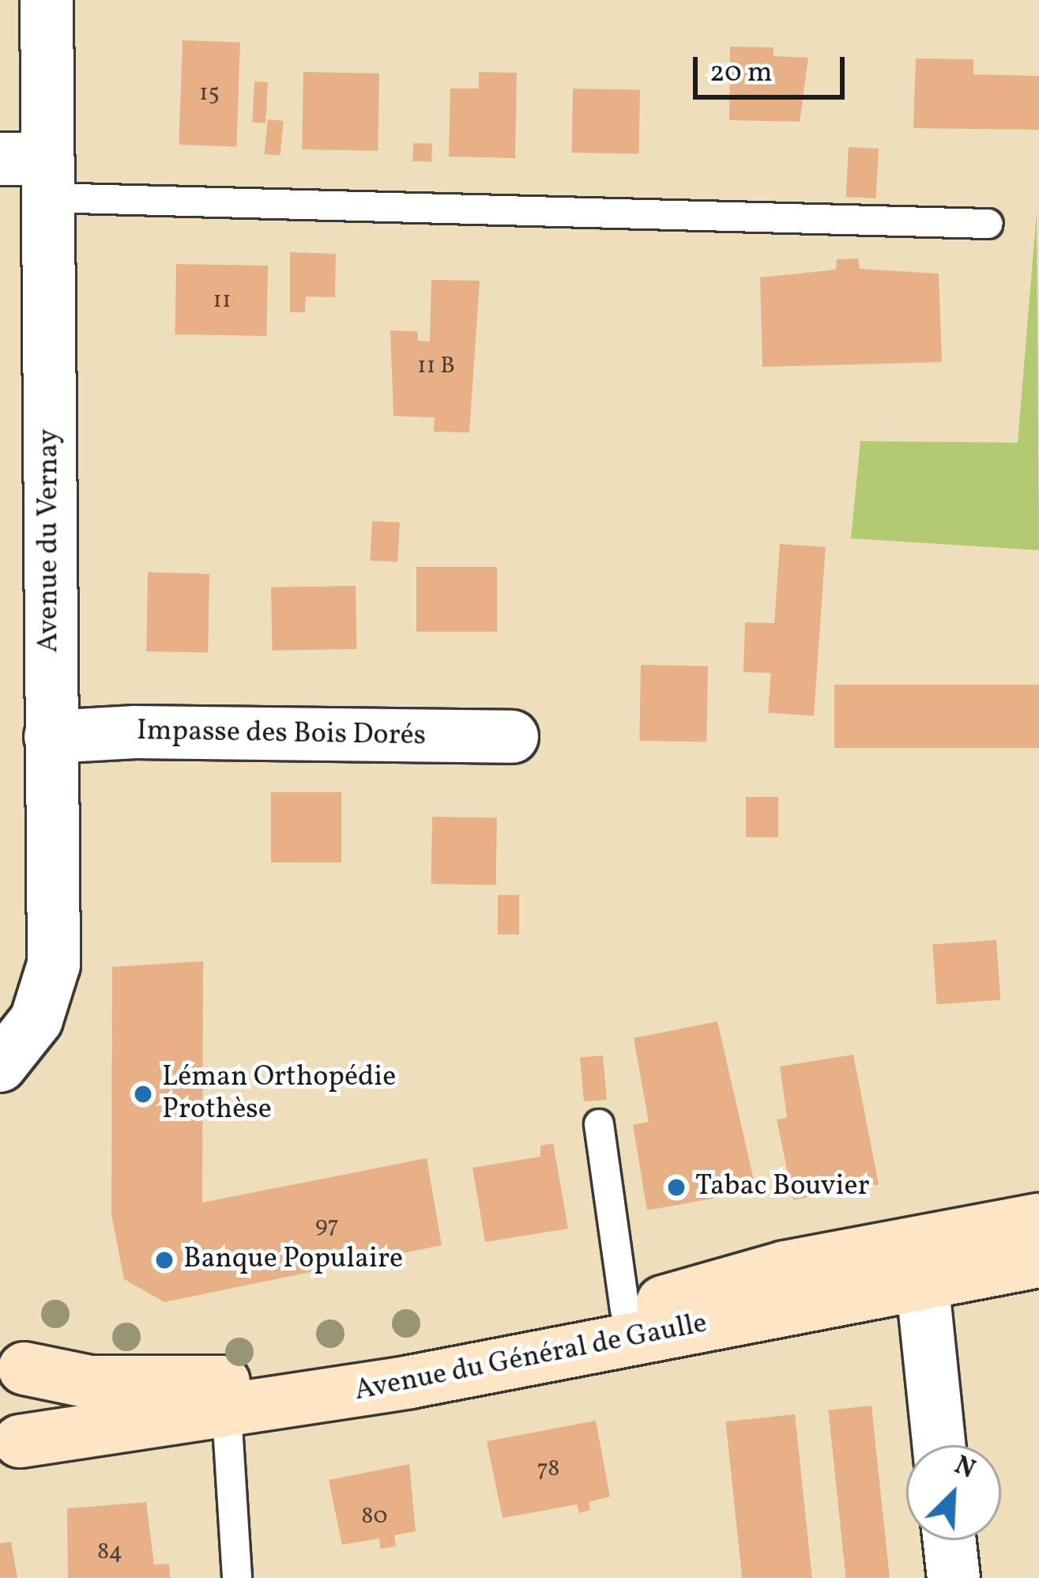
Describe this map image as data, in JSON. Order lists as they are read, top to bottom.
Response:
{
  "streets": {
    "main road": ["Avenue du Général de Gaulle"],
    "street": ["Avenue du Vernay", "Impasse des Bois Dorés"]
  },
  "crossings": [
    ["Avenue du Vernay", "Impasse des Bois Dorés"]
  ],
  "places": ["Léman Orthopédie Prothèse", "Tabac Bouvier", "Banque Populaire"],
  "house_numbers": [
    "15",
    "11",
    "11 B",
    "97",
    "78",
    "80",
    "84"
  ],
  "scale_bar": "20 m",
  "north": "top right"
}
